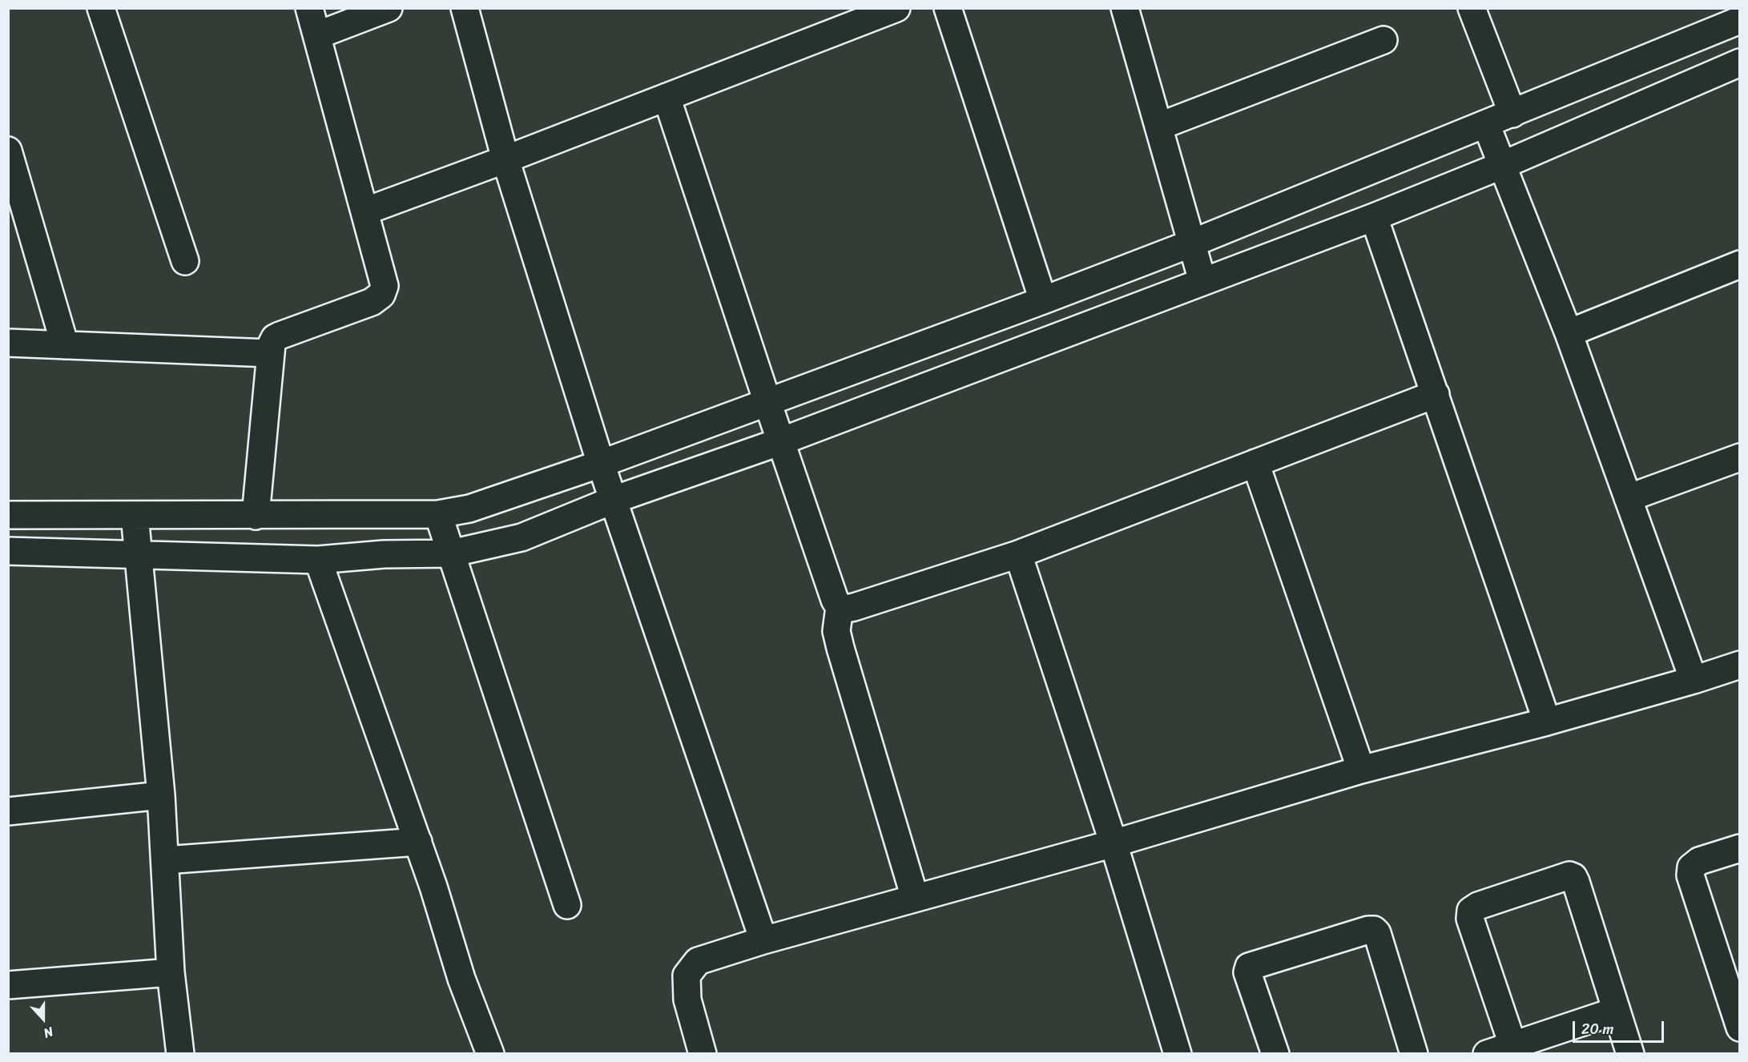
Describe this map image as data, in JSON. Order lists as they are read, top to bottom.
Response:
{
  "scale_bar": "20 m",
  "north": "bottom"
}
